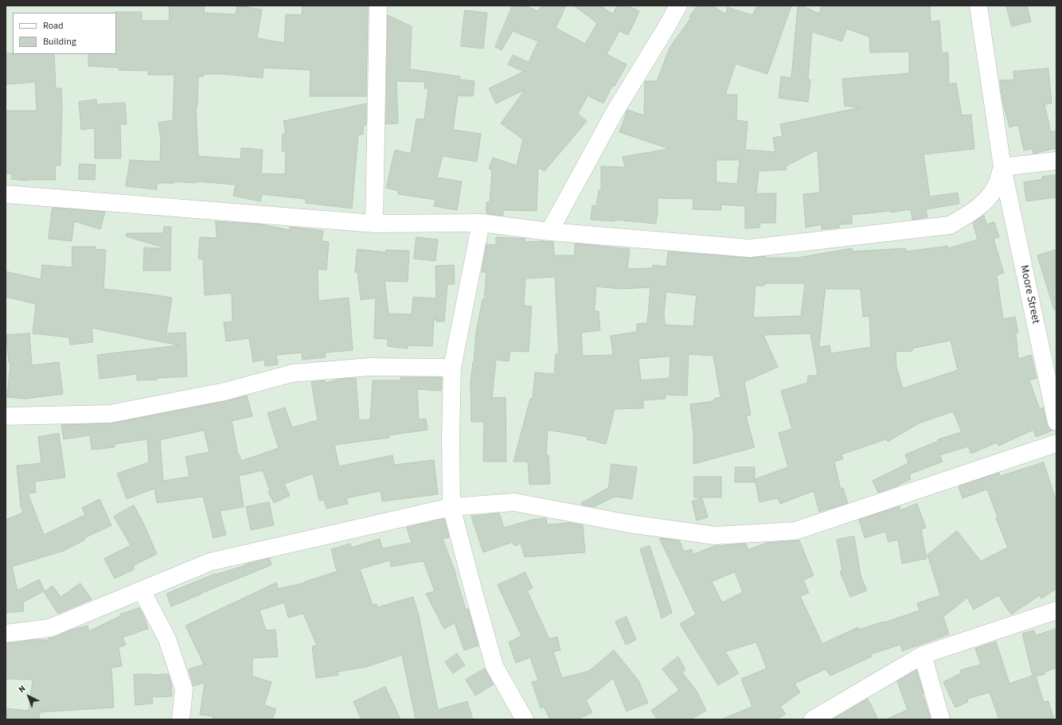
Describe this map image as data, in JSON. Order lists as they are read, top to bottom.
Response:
{
  "streets": {
    "street": ["Moore Street"]
  },
  "legend": ["Road", "Building"],
  "north": "top left"
}
